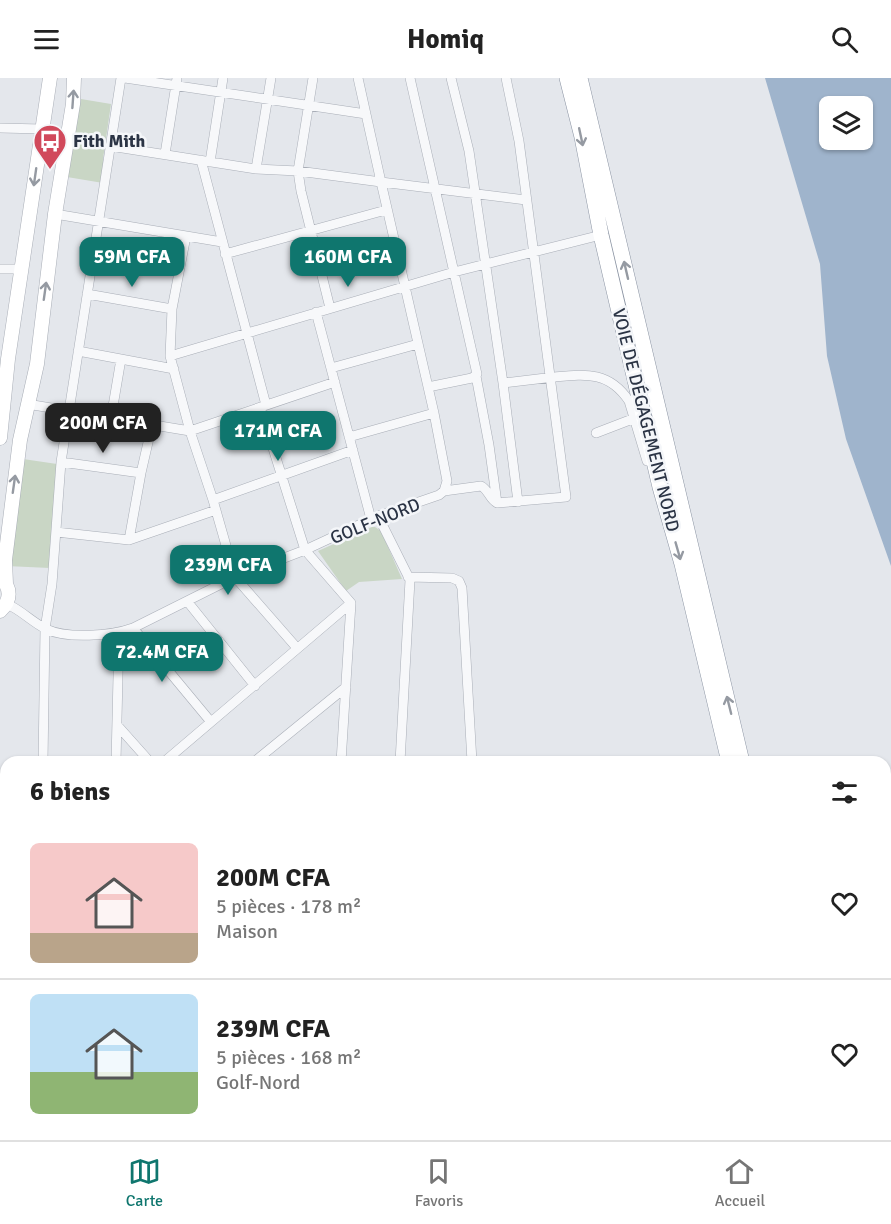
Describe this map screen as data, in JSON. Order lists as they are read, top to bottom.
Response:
{
  "streets": {
    "highway": ["VOIE DE DÉGAGEMENT NORD"],
    "street": ["GOLF-NORD"]
  },
  "places": {
    "bus stop": ["Fith Mith"]
  },
  "page": {
    "header": "Homiq",
    "price": [
      "59M CFA",
      "160M CFA",
      "200M CFA",
      "171M CFA",
      "239M CFA",
      "72.4M CFA"
    ],
    "heading": "6 biens",
    "list": [
      {
        "name": "200M CFA",
        "note": "5 pièces · 178 m² · Maison"
      },
      {
        "name": "239M CFA",
        "note": "5 pièces · 168 m² · Golf-Nord"
      }
    ],
    "tabs": ["Carte", "Favoris", "Accueil"]
  }
}
